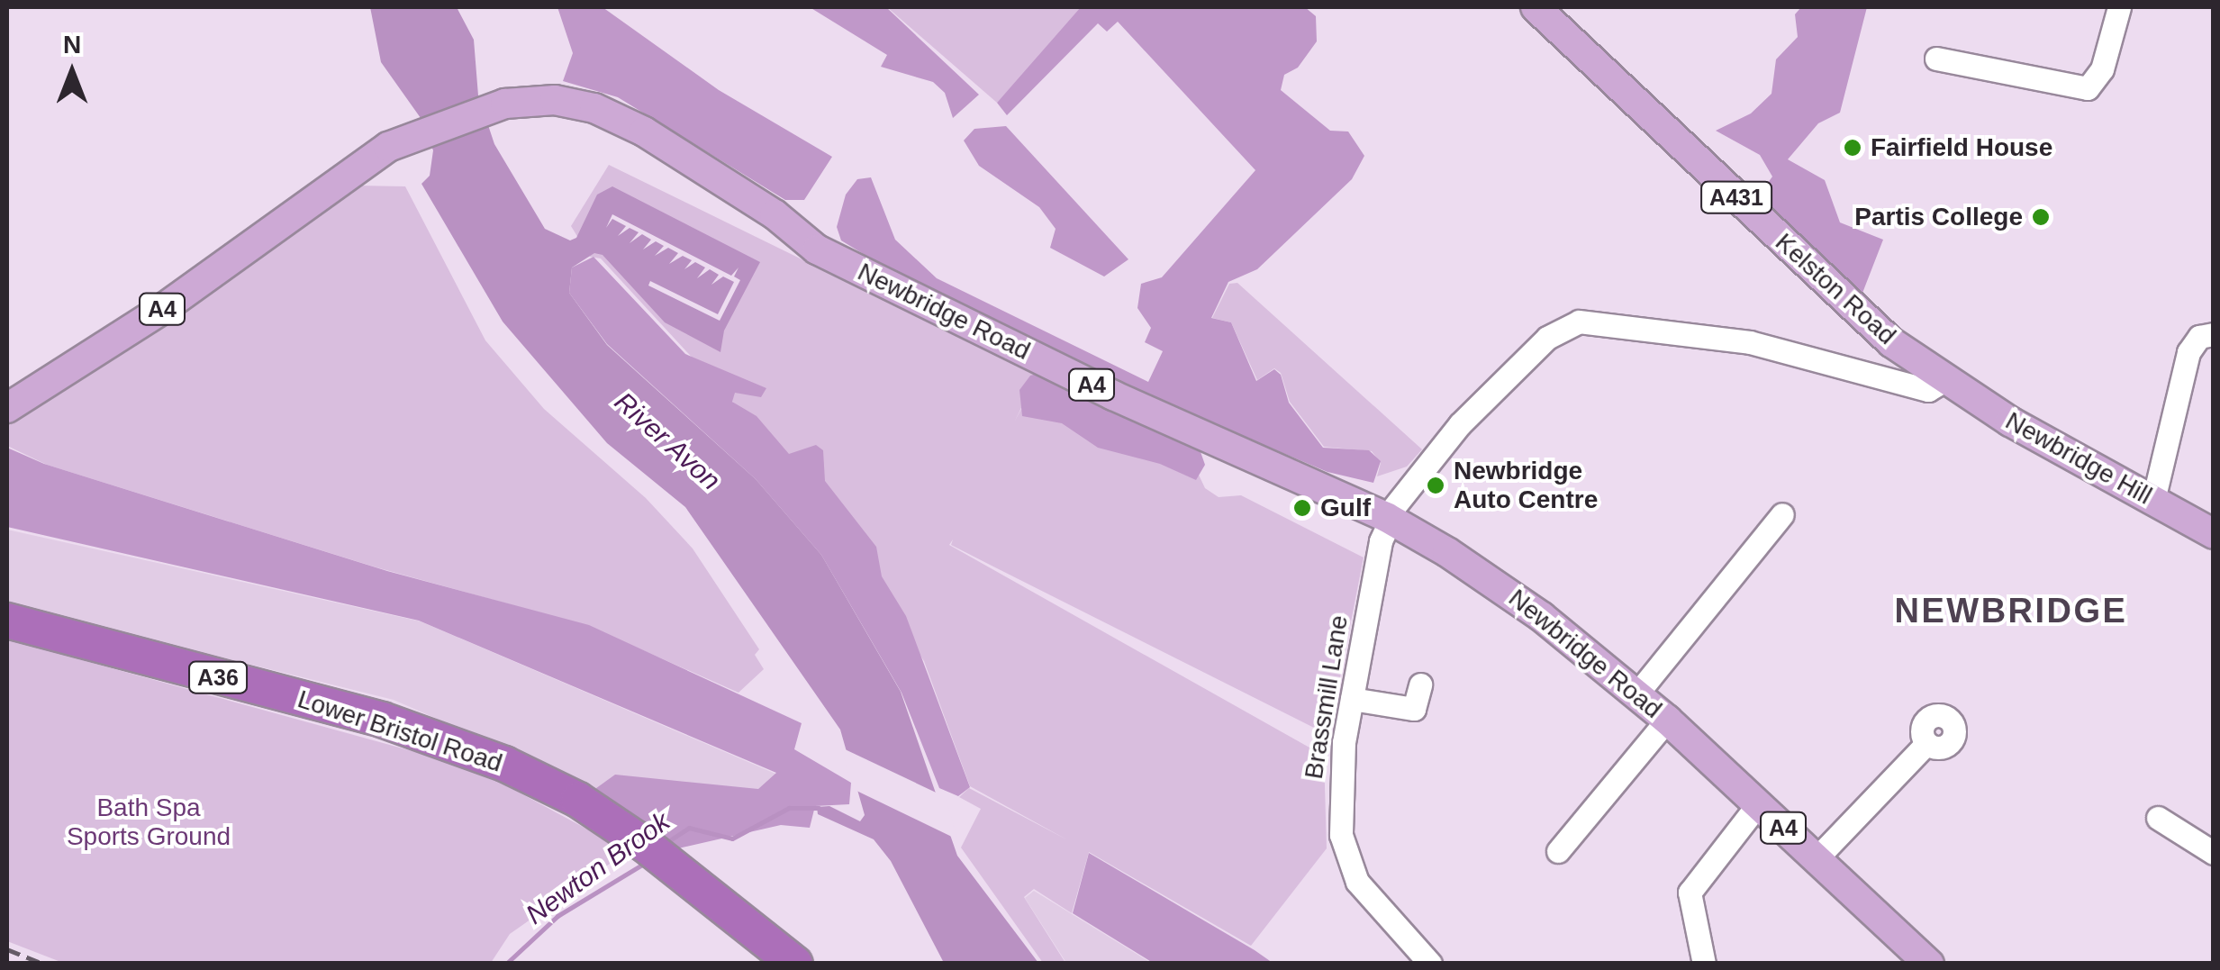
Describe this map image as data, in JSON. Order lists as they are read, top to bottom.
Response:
{
  "streets": {
    "highway": ["A36", "Lower Bristol Road"],
    "main road": [
      "A431",
      "Kelston Road",
      "A4",
      "Newbridge Road",
      "Newbridge Hill"
    ],
    "street": ["Brassmill Lane"]
  },
  "crossings": [
    ["Kelston Road", "Newbridge Hill"],
    ["Newbridge Road", "Brassmill Lane"]
  ],
  "districts": ["NEWBRIDGE"],
  "water": ["River Avon", "Newton Brook"],
  "parks": ["Bath Spa Sports Ground"],
  "places": [
    "Fairfield House",
    "Partis College",
    "Newbridge Auto Centre",
    "Gulf"
  ],
  "north": "top"
}
